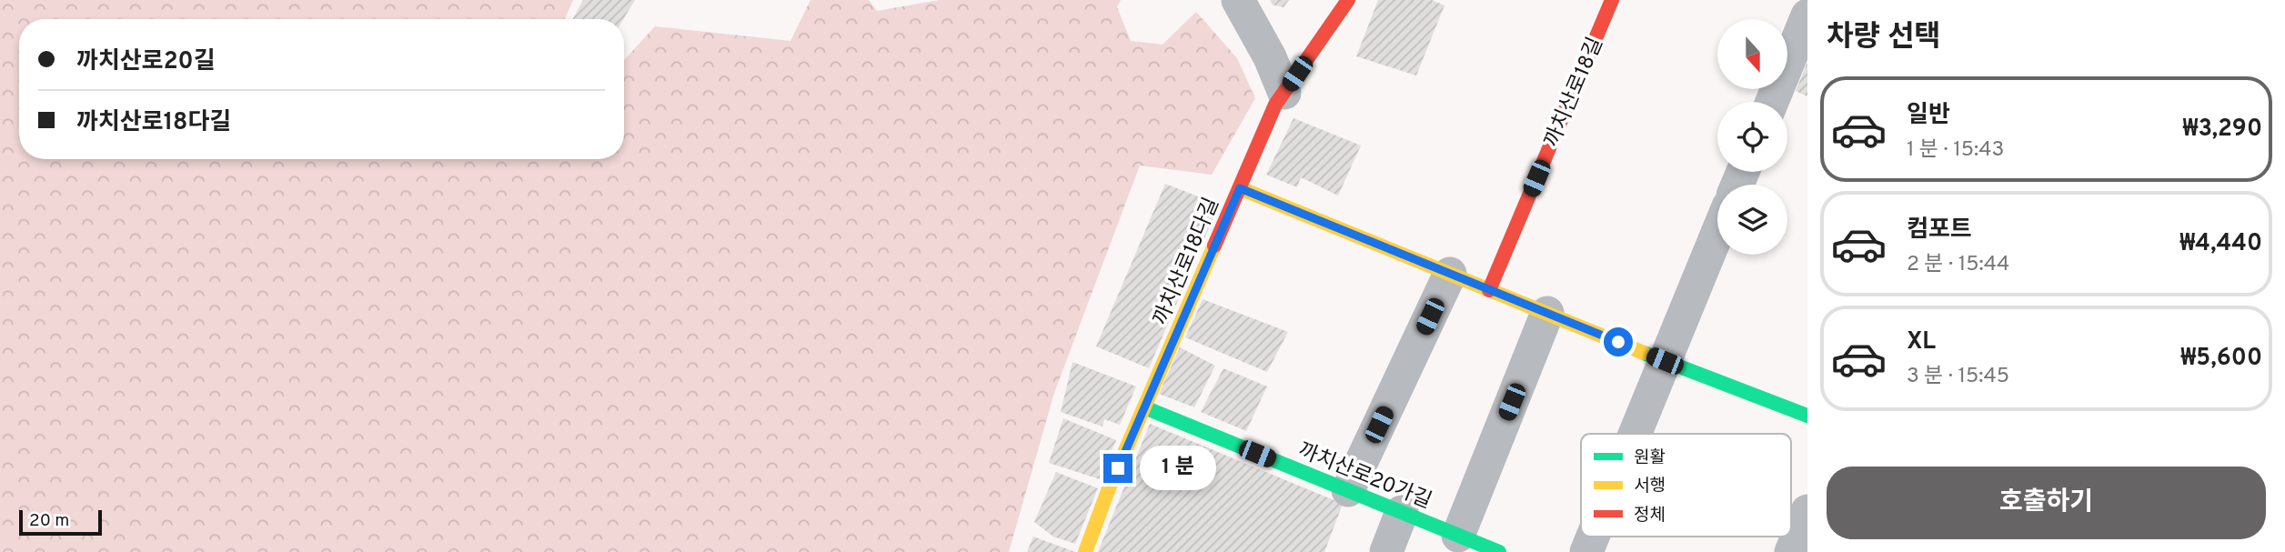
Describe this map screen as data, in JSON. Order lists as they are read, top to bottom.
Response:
{
  "streets": {
    "street": ["까치산로18길", "까치산로18다길", "까치산로20가길"]
  },
  "crossings": [
    ["까치산로18다길", "까치산로20가길"]
  ],
  "legend": ["원활", "서행", "정체"],
  "scale_bar": "20 m",
  "north": "bottom",
  "page": {
    "heading": "차량 선택",
    "banner": ["까치산로20길", "까치산로18다길"],
    "list": [
      {
        "name": "일반",
        "note": "1 분 · 15:43",
        "value": "₩3,290"
      },
      {
        "name": "컴포트",
        "note": "2 분 · 15:44",
        "value": "₩4,440"
      },
      {
        "name": "XL",
        "note": "3 분 · 15:45",
        "value": "₩5,600"
      }
    ],
    "bubble": "1 분",
    "buttons": "호출하기",
    "scale": "20 m"
  }
}
